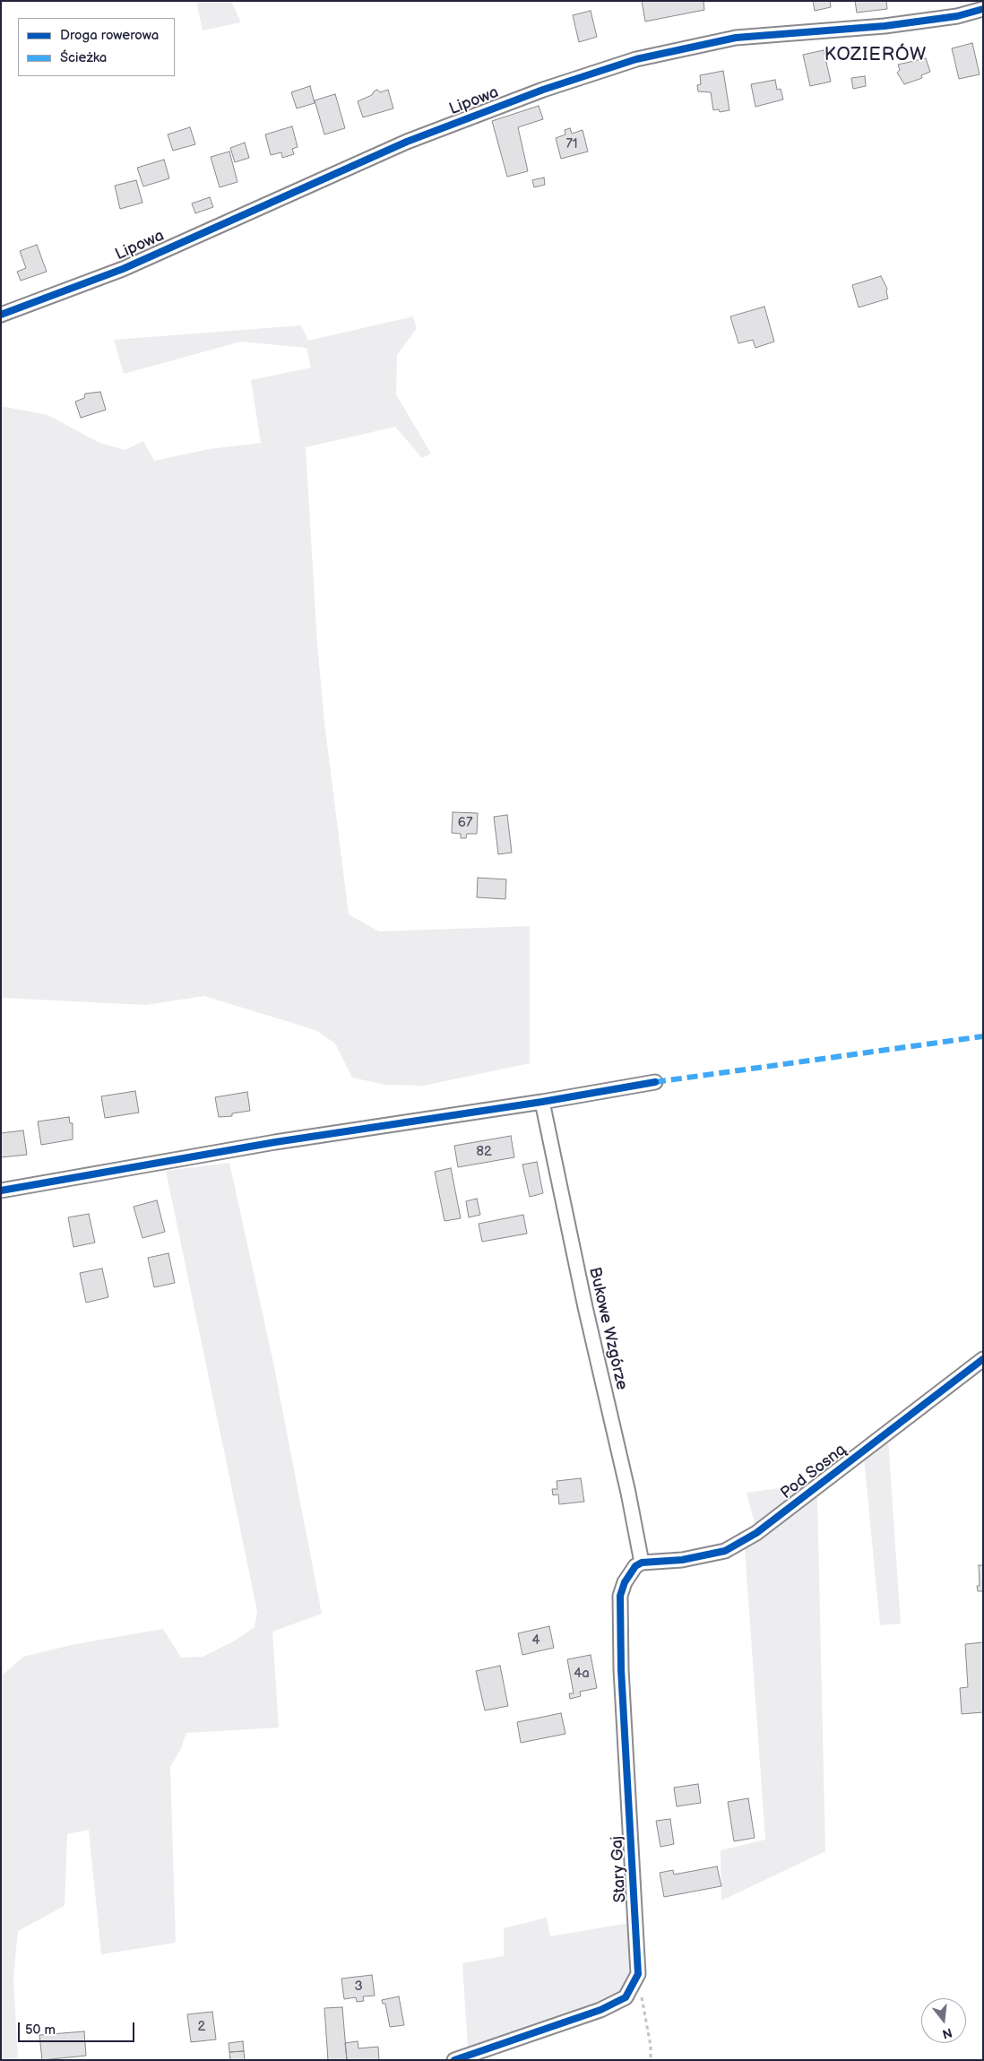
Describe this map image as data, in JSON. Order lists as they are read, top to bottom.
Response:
{
  "streets": {
    "street": [
      "Lipowa",
      "Bukowe Wzgórze",
      "Pod Sosną",
      "Stary Gaj"
    ]
  },
  "crossings": [
    ["Bukowe Wzgórze", "Pod Sosną"],
    ["Bukowe Wzgórze", "Stary Gaj"],
    ["Pod Sosną", "Stary Gaj"]
  ],
  "districts": ["KOZIERÓW"],
  "house_numbers": [
    "71",
    "67",
    "82",
    "4",
    "4a",
    "3",
    "2"
  ],
  "legend": ["Droga rowerowa", "Ścieżka"],
  "scale_bar": "50 m",
  "north": "bottom"
}
